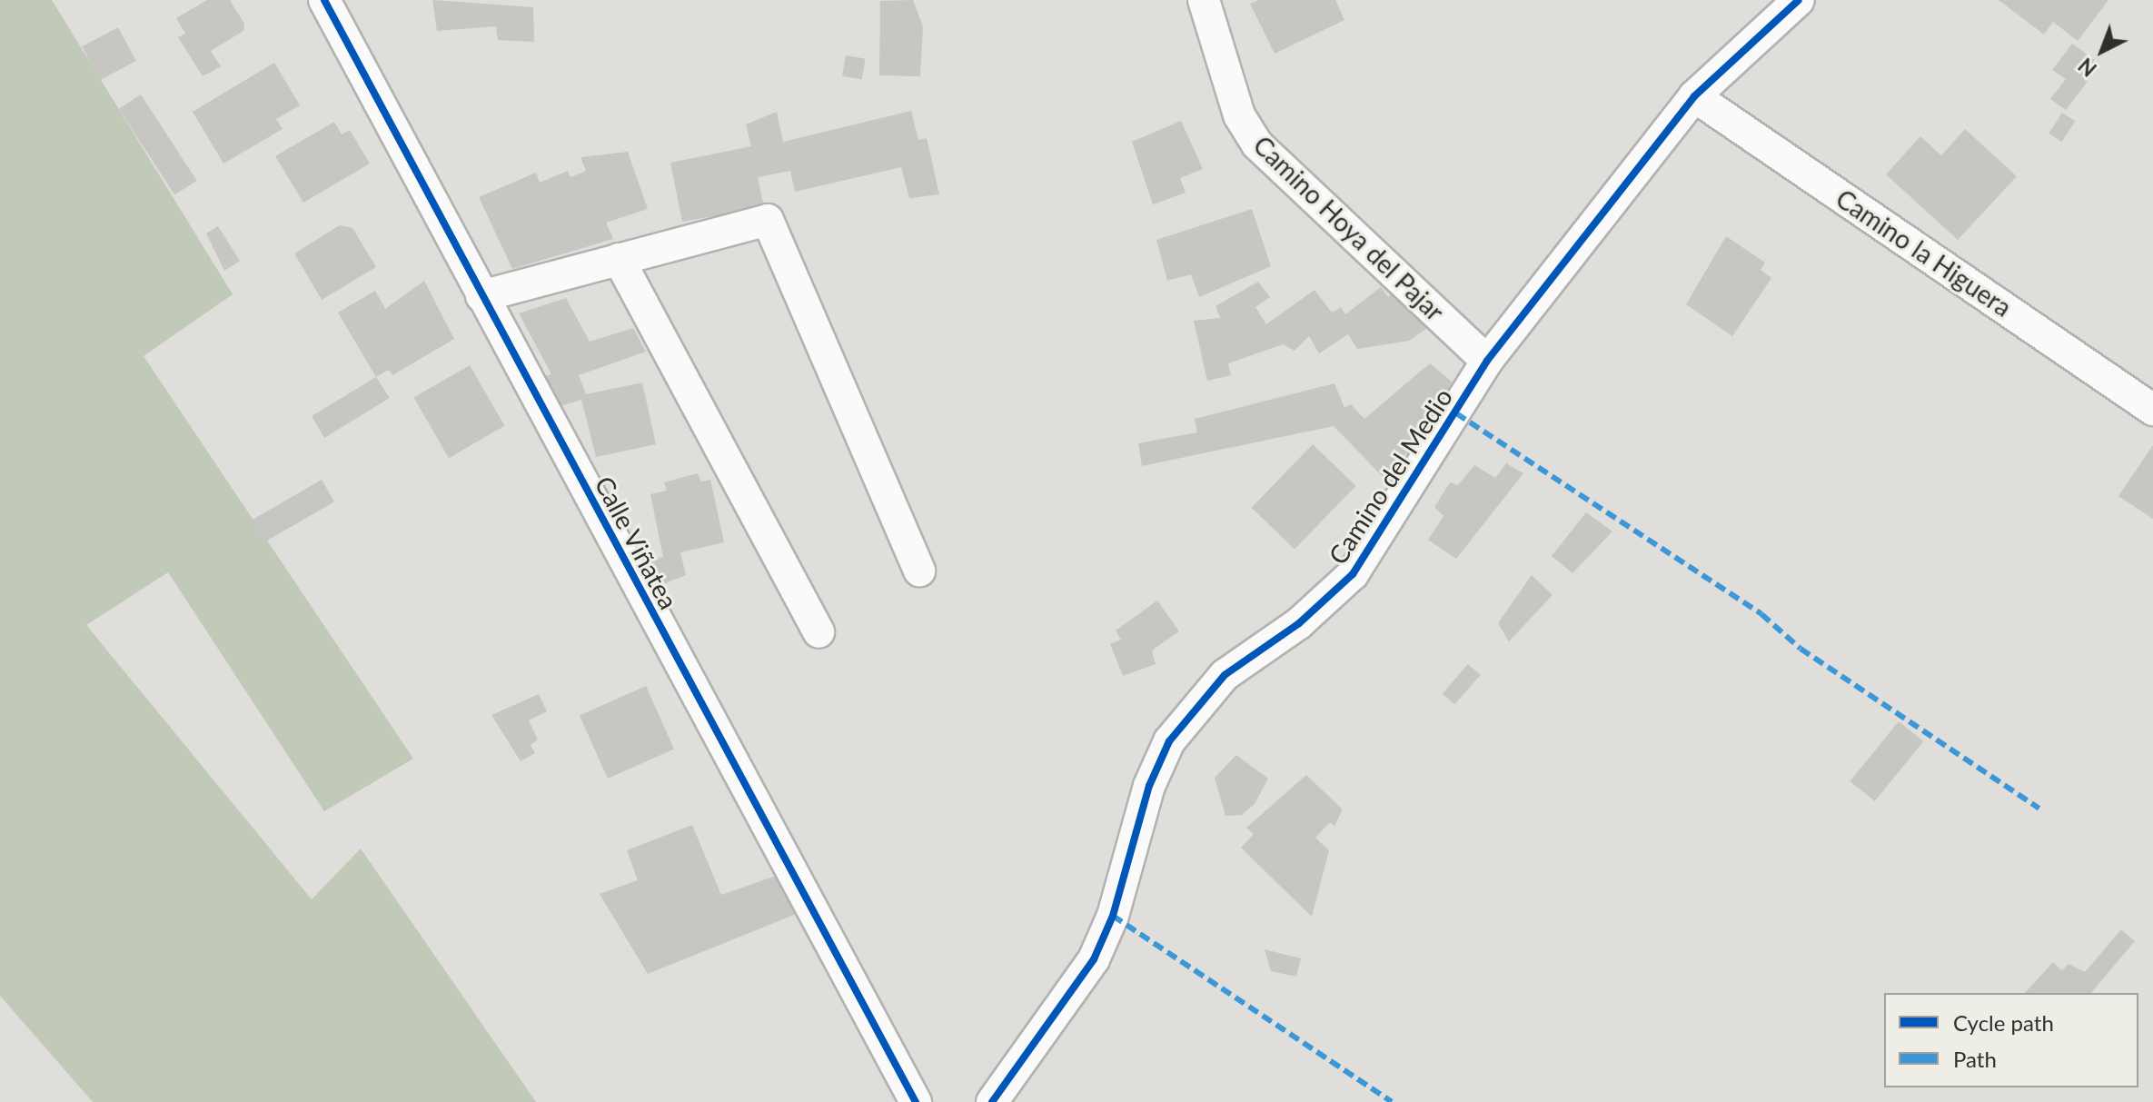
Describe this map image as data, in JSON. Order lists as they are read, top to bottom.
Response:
{
  "streets": {
    "street": [
      "Camino Hoya del Pajar",
      "Camino la Higuera",
      "Camino del Medio",
      "Calle Viñatea"
    ]
  },
  "crossings": [
    ["Camino Hoya del Pajar", "Camino del Medio"],
    ["Camino la Higuera", "Camino del Medio"]
  ],
  "legend": ["Cycle path", "Path"],
  "north": "bottom left"
}
